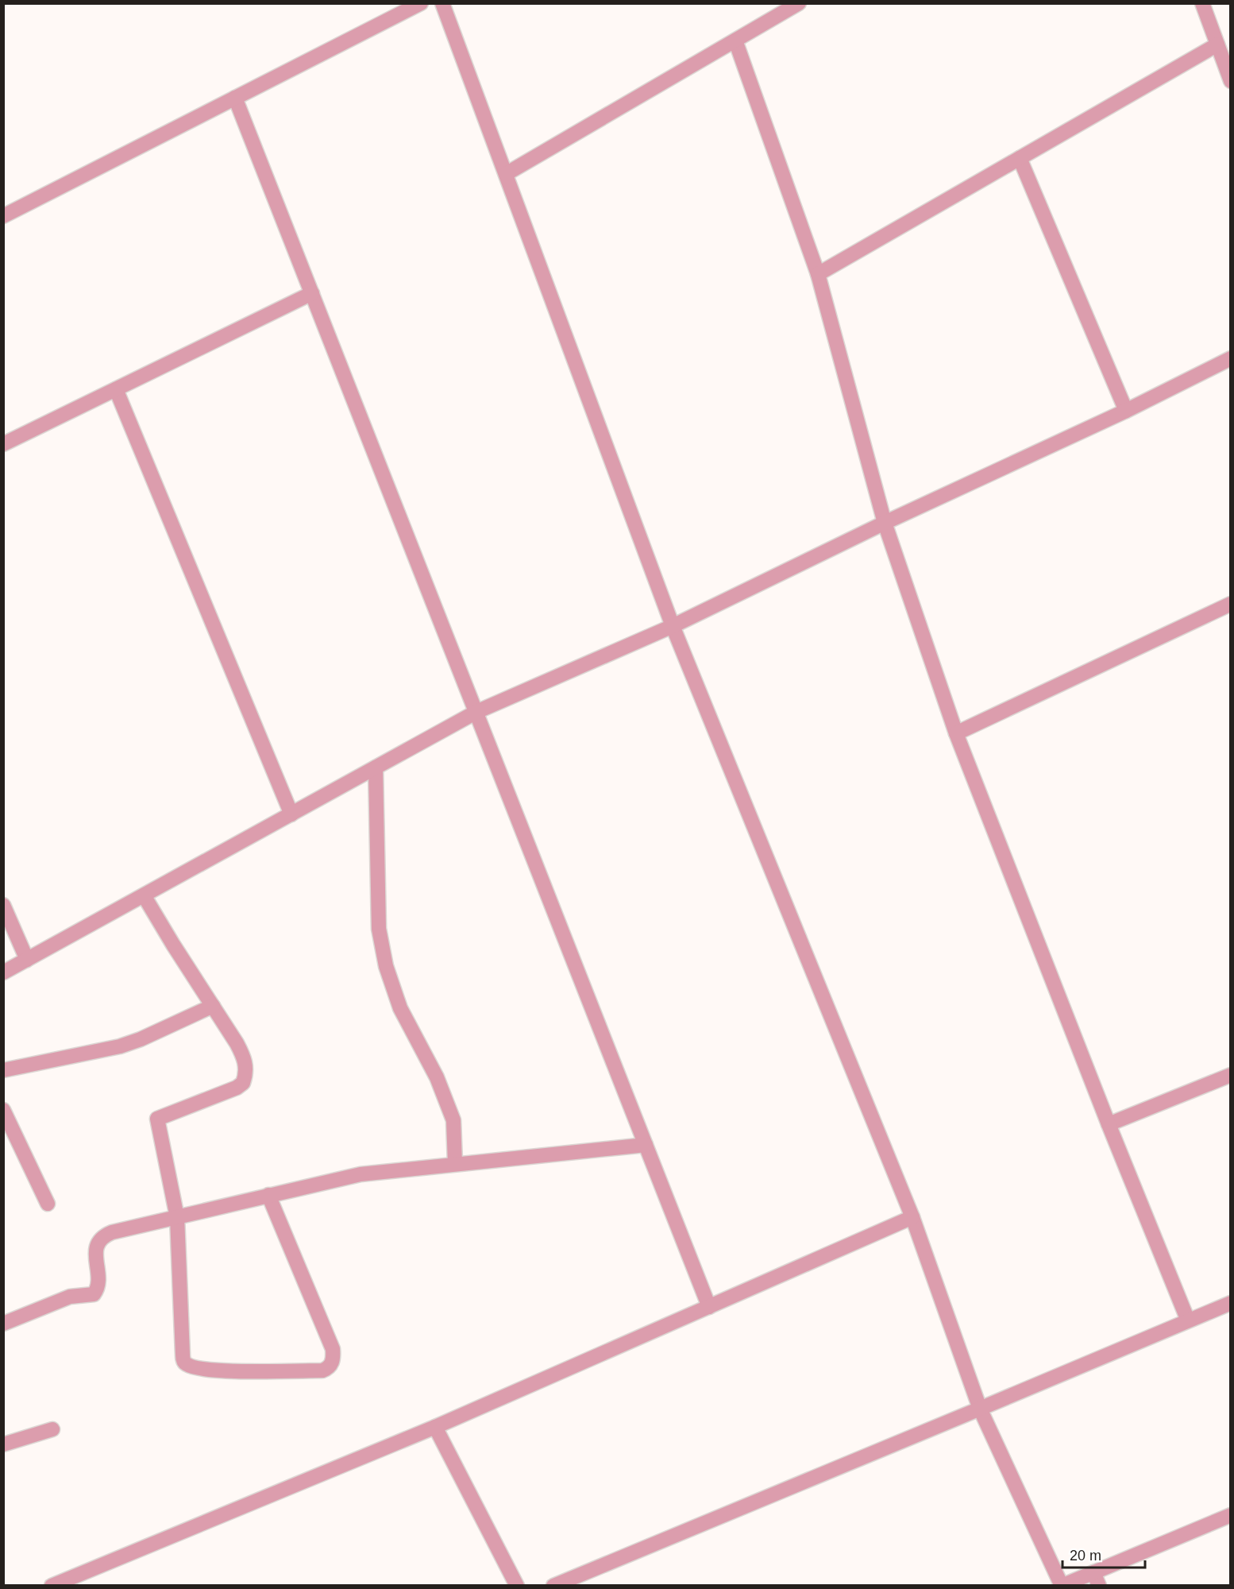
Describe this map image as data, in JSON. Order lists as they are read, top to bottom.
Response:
{
  "scale_bar": "20 m"
}
